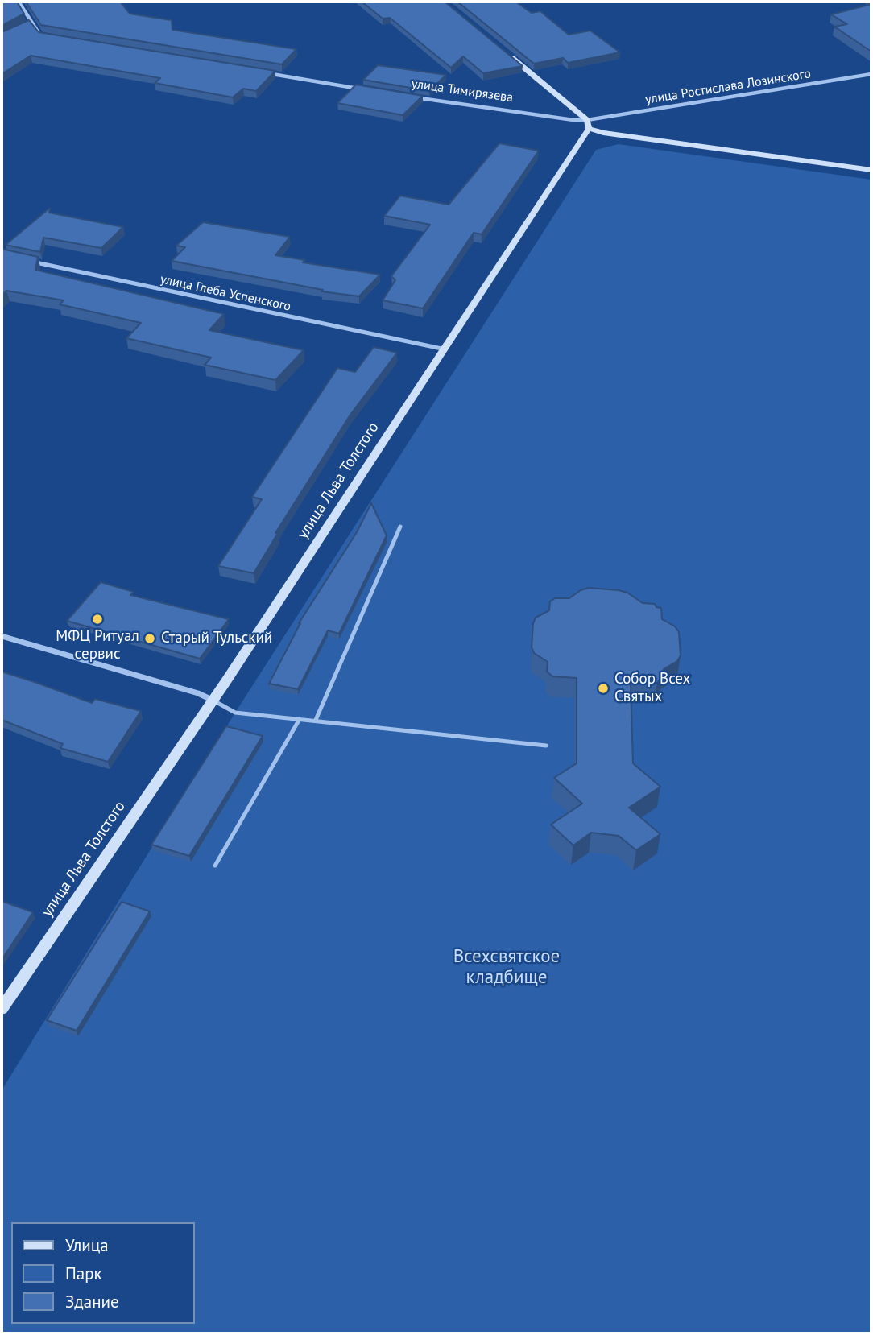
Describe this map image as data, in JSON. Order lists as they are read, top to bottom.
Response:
{
  "streets": {
    "street": [
      "улица Ростислава Лозинского",
      "улица Тимирязева",
      "улица Глеба Успенского",
      "улица Льва Толстого"
    ]
  },
  "crossings": [
    ["улица Ростислава Лозинского", "улица Тимирязева"],
    ["улица Ростислава Лозинского", "улица Льва Толстого"],
    ["улица Тимирязева", "улица Льва Толстого"],
    ["улица Глеба Успенского", "улица Льва Толстого"]
  ],
  "parks": ["Всехсвятское кладбище"],
  "places": ["МФЦ Ритуал cервис", "Старый Тульский", "Собор Всех Святых"],
  "legend": ["Улица", "Парк", "Здание"]
}
